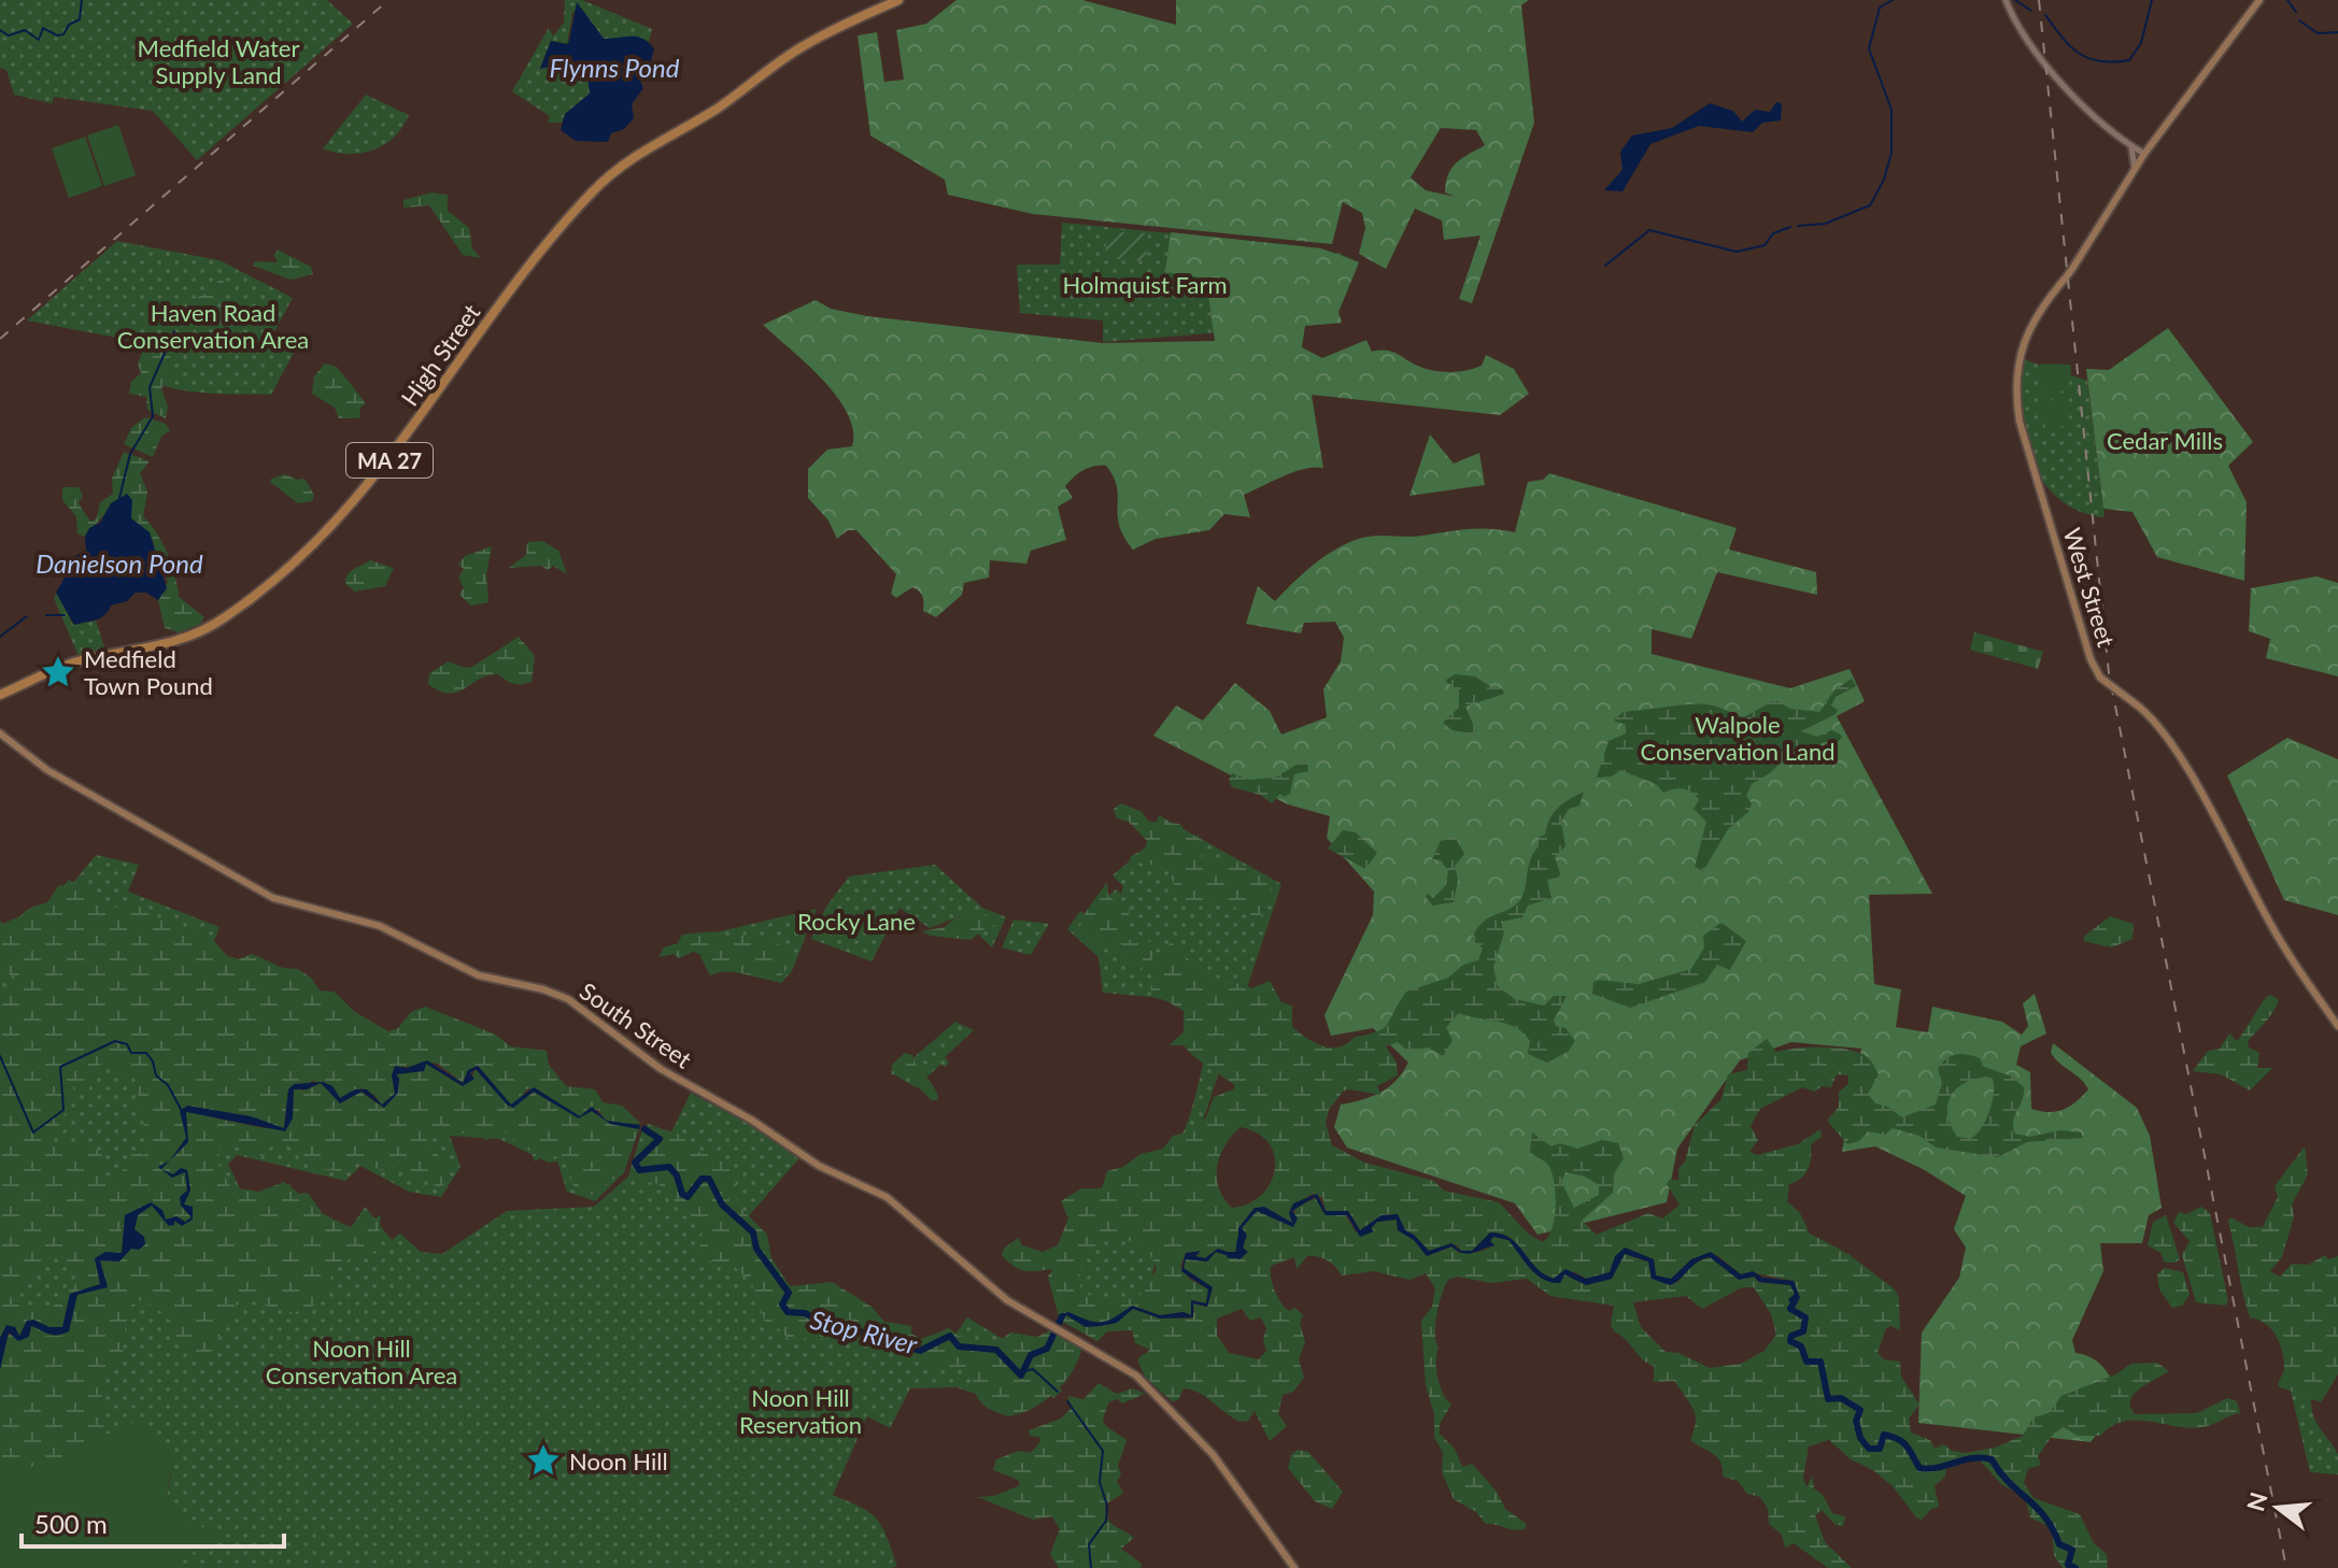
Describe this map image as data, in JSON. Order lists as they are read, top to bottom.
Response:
{
  "streets": {
    "main road": [
      "High Street",
      "MA 27",
      "West Street",
      "South Street"
    ]
  },
  "water": ["Flynns Pond", "Danielson Pond", "Stop River"],
  "parks": [
    "Medfield Water Supply Land",
    "Holmquist Farm",
    "Haven Road Conservation Area",
    "Cedar Mills",
    "Walpole Conservation Land",
    "Rocky Lane",
    "Noon Hill Conservation Area",
    "Noon Hill Reservation"
  ],
  "places": {
    "place": ["Medfield Town Pound", "Noon Hill"]
  },
  "scale_bar": "500 m",
  "north": "left"
}
